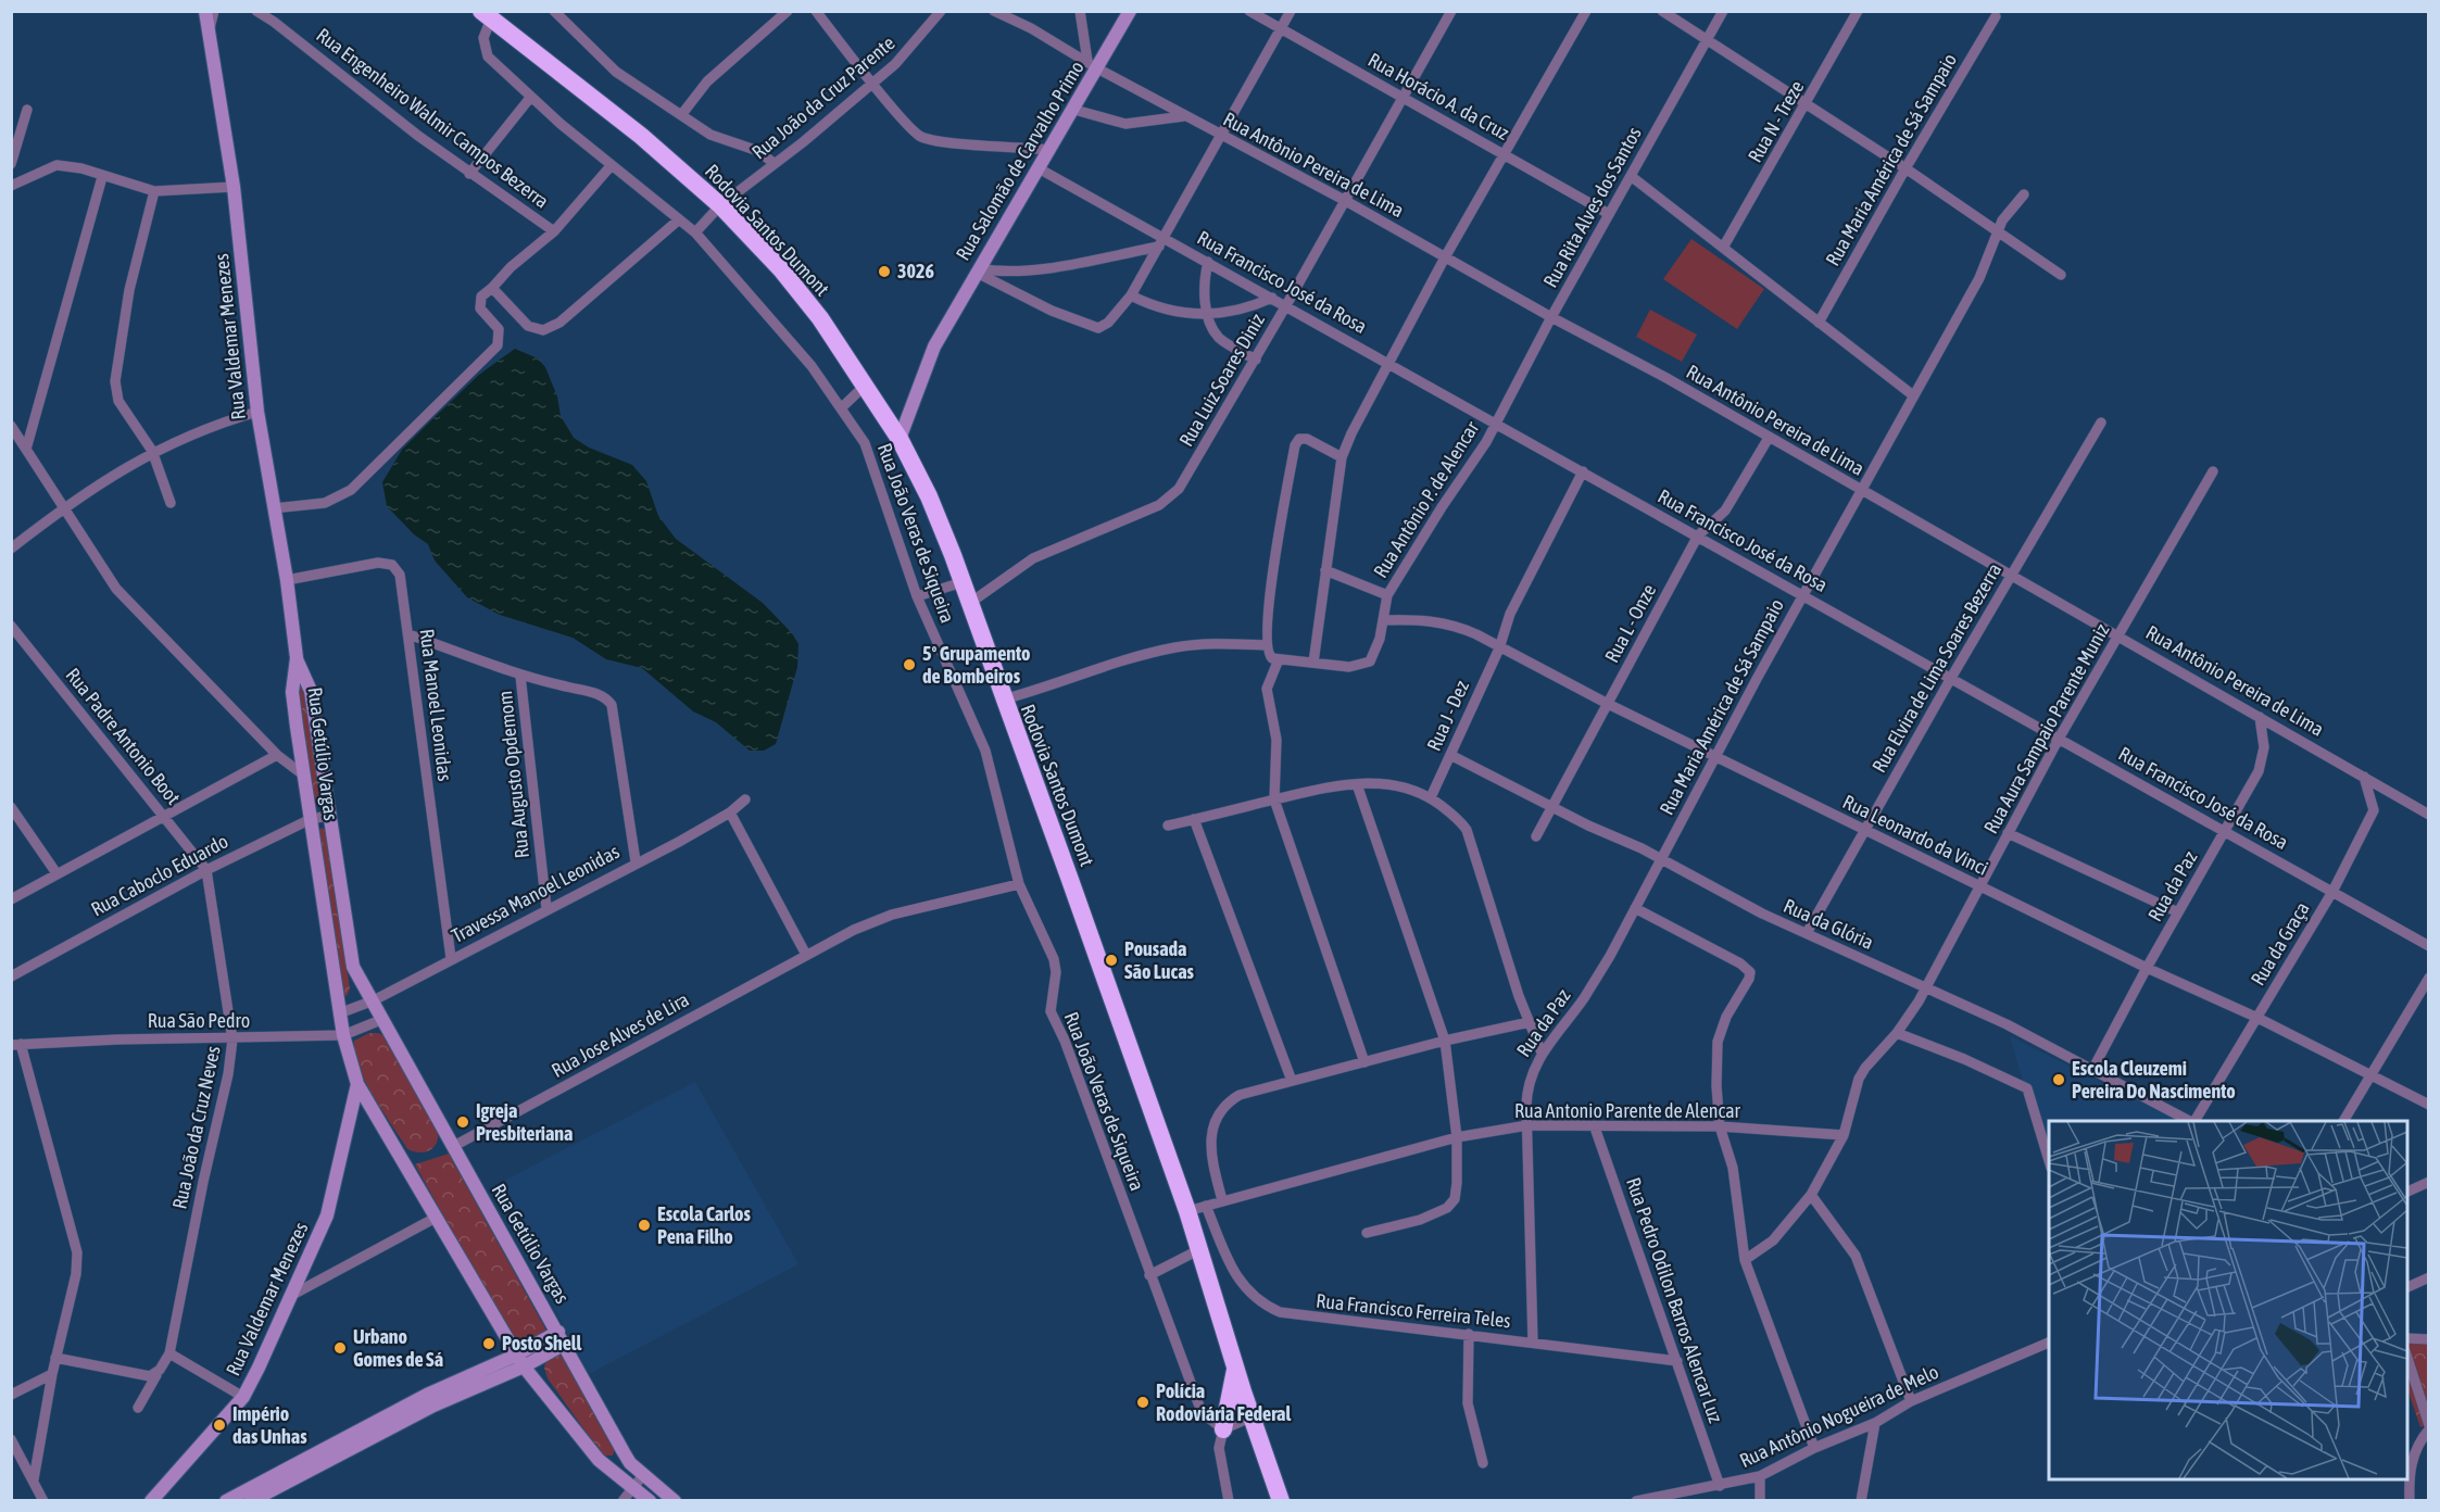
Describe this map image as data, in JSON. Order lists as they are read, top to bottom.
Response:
{
  "streets": {
    "highway": ["Rodovia Santos Dumont"],
    "main road": ["Rua Salomão de Carvalho Primo", "Rua Valdemar Menezes", "Rua Getúlio Vargas"],
    "street": [
      "Rua Horácio A. da Cruz",
      "Rua João da Cruz Parente",
      "Rua Engenheiro Walmir Campos Bezerra",
      "Rua N - Treze",
      "Rua Maria América de Sá Sampaio",
      "Rua Antônio Pereira de Lima",
      "Rua Rita Alves dos Santos",
      "Rua Francisco José da Rosa",
      "Rua Luiz Soares Diniz",
      "Rua Antônio P. de Alencar",
      "Rua João Veras de Siqueira",
      "Rua L - Onze",
      "Rua Elvira de Lima Soares Bezerra",
      "Rua Manoel Leonidas",
      "Rua J - Dez",
      "Rua Aura Sampaio Parente Muniz",
      "Rua Padre Antonio Boot",
      "Rua Augusto Opdemom",
      "Rua Leonardo da Vinci",
      "Rua Caboclo Eduardo",
      "Rua da Paz",
      "Travessa Manoel Leonidas",
      "Rua da Glória",
      "Rua da Graça",
      "Rua São Pedro",
      "Rua Jose Alves de Lira",
      "Rua Antonio Parente de Alencar",
      "Rua João da Cruz Neves",
      "Rua Pedro Odilon Barros Alencar Luz",
      "Rua Francisco Ferreira Teles",
      "Rua Antônio Nogueira de Melo"
    ]
  },
  "crossings": [
    ["Rua Horácio A. da Cruz", "Rua Rita Alves dos Santos"],
    ["Rua Horácio A. da Cruz", "Rua Luiz Soares Diniz"],
    ["Rua João da Cruz Parente", "Rodovia Santos Dumont"],
    ["Rua João da Cruz Parente", "Rua João Veras de Siqueira"],
    ["Rua Maria América de Sá Sampaio", "Rua Antônio Pereira de Lima"],
    ["Rua Maria América de Sá Sampaio", "Rua Francisco José da Rosa"],
    ["Rua Maria América de Sá Sampaio", "Rua Leonardo da Vinci"],
    ["Rua Maria América de Sá Sampaio", "Rua da Paz"],
    ["Rua Maria América de Sá Sampaio", "Rua da Glória"],
    ["Rua Salomão de Carvalho Primo", "Rua Antônio Pereira de Lima"],
    ["Rua Salomão de Carvalho Primo", "Rodovia Santos Dumont"],
    ["Rua Salomão de Carvalho Primo", "Rua Francisco José da Rosa"],
    ["Rua Antônio Pereira de Lima", "Rua Rita Alves dos Santos"],
    ["Rua Antônio Pereira de Lima", "Rua Luiz Soares Diniz"],
    ["Rua Antônio Pereira de Lima", "Rua L - Onze"],
    ["Rua Antônio Pereira de Lima", "Rua Elvira de Lima Soares Bezerra"],
    ["Rua Antônio Pereira de Lima", "Rua Aura Sampaio Parente Muniz"],
    ["Rua Antônio Pereira de Lima", "Rua da Paz"],
    ["Rua Antônio Pereira de Lima", "Rua da Graça"],
    ["Rua Rita Alves dos Santos", "Rua Francisco José da Rosa"],
    ["Rua Rita Alves dos Santos", "Rua Antônio P. de Alencar"],
    ["Rodovia Santos Dumont", "Rua Luiz Soares Diniz"],
    ["Rodovia Santos Dumont", "Rua João Veras de Siqueira"],
    ["Rodovia Santos Dumont", "Rua Antonio Parente de Alencar"],
    ["Rua Francisco José da Rosa", "Rua Luiz Soares Diniz"],
    ["Rua Francisco José da Rosa", "Rua Antônio P. de Alencar"],
    ["Rua Francisco José da Rosa", "Rua L - Onze"],
    ["Rua Francisco José da Rosa", "Rua Elvira de Lima Soares Bezerra"],
    ["Rua Francisco José da Rosa", "Rua Aura Sampaio Parente Muniz"],
    ["Rua Francisco José da Rosa", "Rua da Paz"],
    ["Rua Francisco José da Rosa", "Rua da Graça"],
    ["Rua Valdemar Menezes", "Rua Manoel Leonidas"],
    ["Rua Valdemar Menezes", "Rua Getúlio Vargas"],
    ["Rua João Veras de Siqueira", "Rua Jose Alves de Lira"],
    ["Rua L - Onze", "Rua Leonardo da Vinci"],
    ["Rua L - Onze", "Rua da Glória"],
    ["Rua Elvira de Lima Soares Bezerra", "Rua Leonardo da Vinci"],
    ["Rua Elvira de Lima Soares Bezerra", "Rua da Glória"],
    ["Rua Manoel Leonidas", "Travessa Manoel Leonidas"],
    ["Rua J - Dez", "Rua Leonardo da Vinci"],
    ["Rua J - Dez", "Rua da Glória"],
    ["Rua Aura Sampaio Parente Muniz", "Rua Leonardo da Vinci"],
    ["Rua Aura Sampaio Parente Muniz", "Rua da Glória"],
    ["Rua Aura Sampaio Parente Muniz", "Rua Antonio Parente de Alencar"],
    ["Rua Padre Antonio Boot", "Rua Caboclo Eduardo"],
    ["Rua Padre Antonio Boot", "Rua João da Cruz Neves"],
    ["Rua Getúlio Vargas", "Rua Caboclo Eduardo"],
    ["Rua Getúlio Vargas", "Travessa Manoel Leonidas"],
    ["Rua Getúlio Vargas", "Rua São Pedro"],
    ["Rua Getúlio Vargas", "Rua Jose Alves de Lira"],
    ["Rua Augusto Opdemom", "Travessa Manoel Leonidas"],
    ["Rua Leonardo da Vinci", "Rua da Paz"],
    ["Rua Leonardo da Vinci", "Rua da Graça"],
    ["Rua Caboclo Eduardo", "Rua João da Cruz Neves"],
    ["Rua da Paz", "Rua da Glória"],
    ["Rua da Paz", "Rua Antonio Parente de Alencar"],
    ["Rua da Paz", "Rua Francisco Ferreira Teles"],
    ["Rua São Pedro", "Rua João da Cruz Neves"],
    ["Rua Antonio Parente de Alencar", "Rua Pedro Odilon Barros Alencar Luz"],
    ["Rua Antonio Parente de Alencar", "Rua Francisco Ferreira Teles"],
    ["Rua Pedro Odilon Barros Alencar Luz", "Rua Francisco Ferreira Teles"],
    ["Rua Pedro Odilon Barros Alencar Luz", "Rua Antônio Nogueira de Melo"]
  ],
  "places": [
    "3026",
    "5º Grupamento de Bombeiros",
    "Pousada São Lucas",
    "Escola Cleuzemi Pereira Do Nascimento",
    "Igreja Presbiteriana",
    "Escola Carlos Pena Filho",
    "Posto Shell",
    "Urbano Gomes de Sá",
    "Polícia Rodoviária Federal",
    "Império das Unhas"
  ]
}
